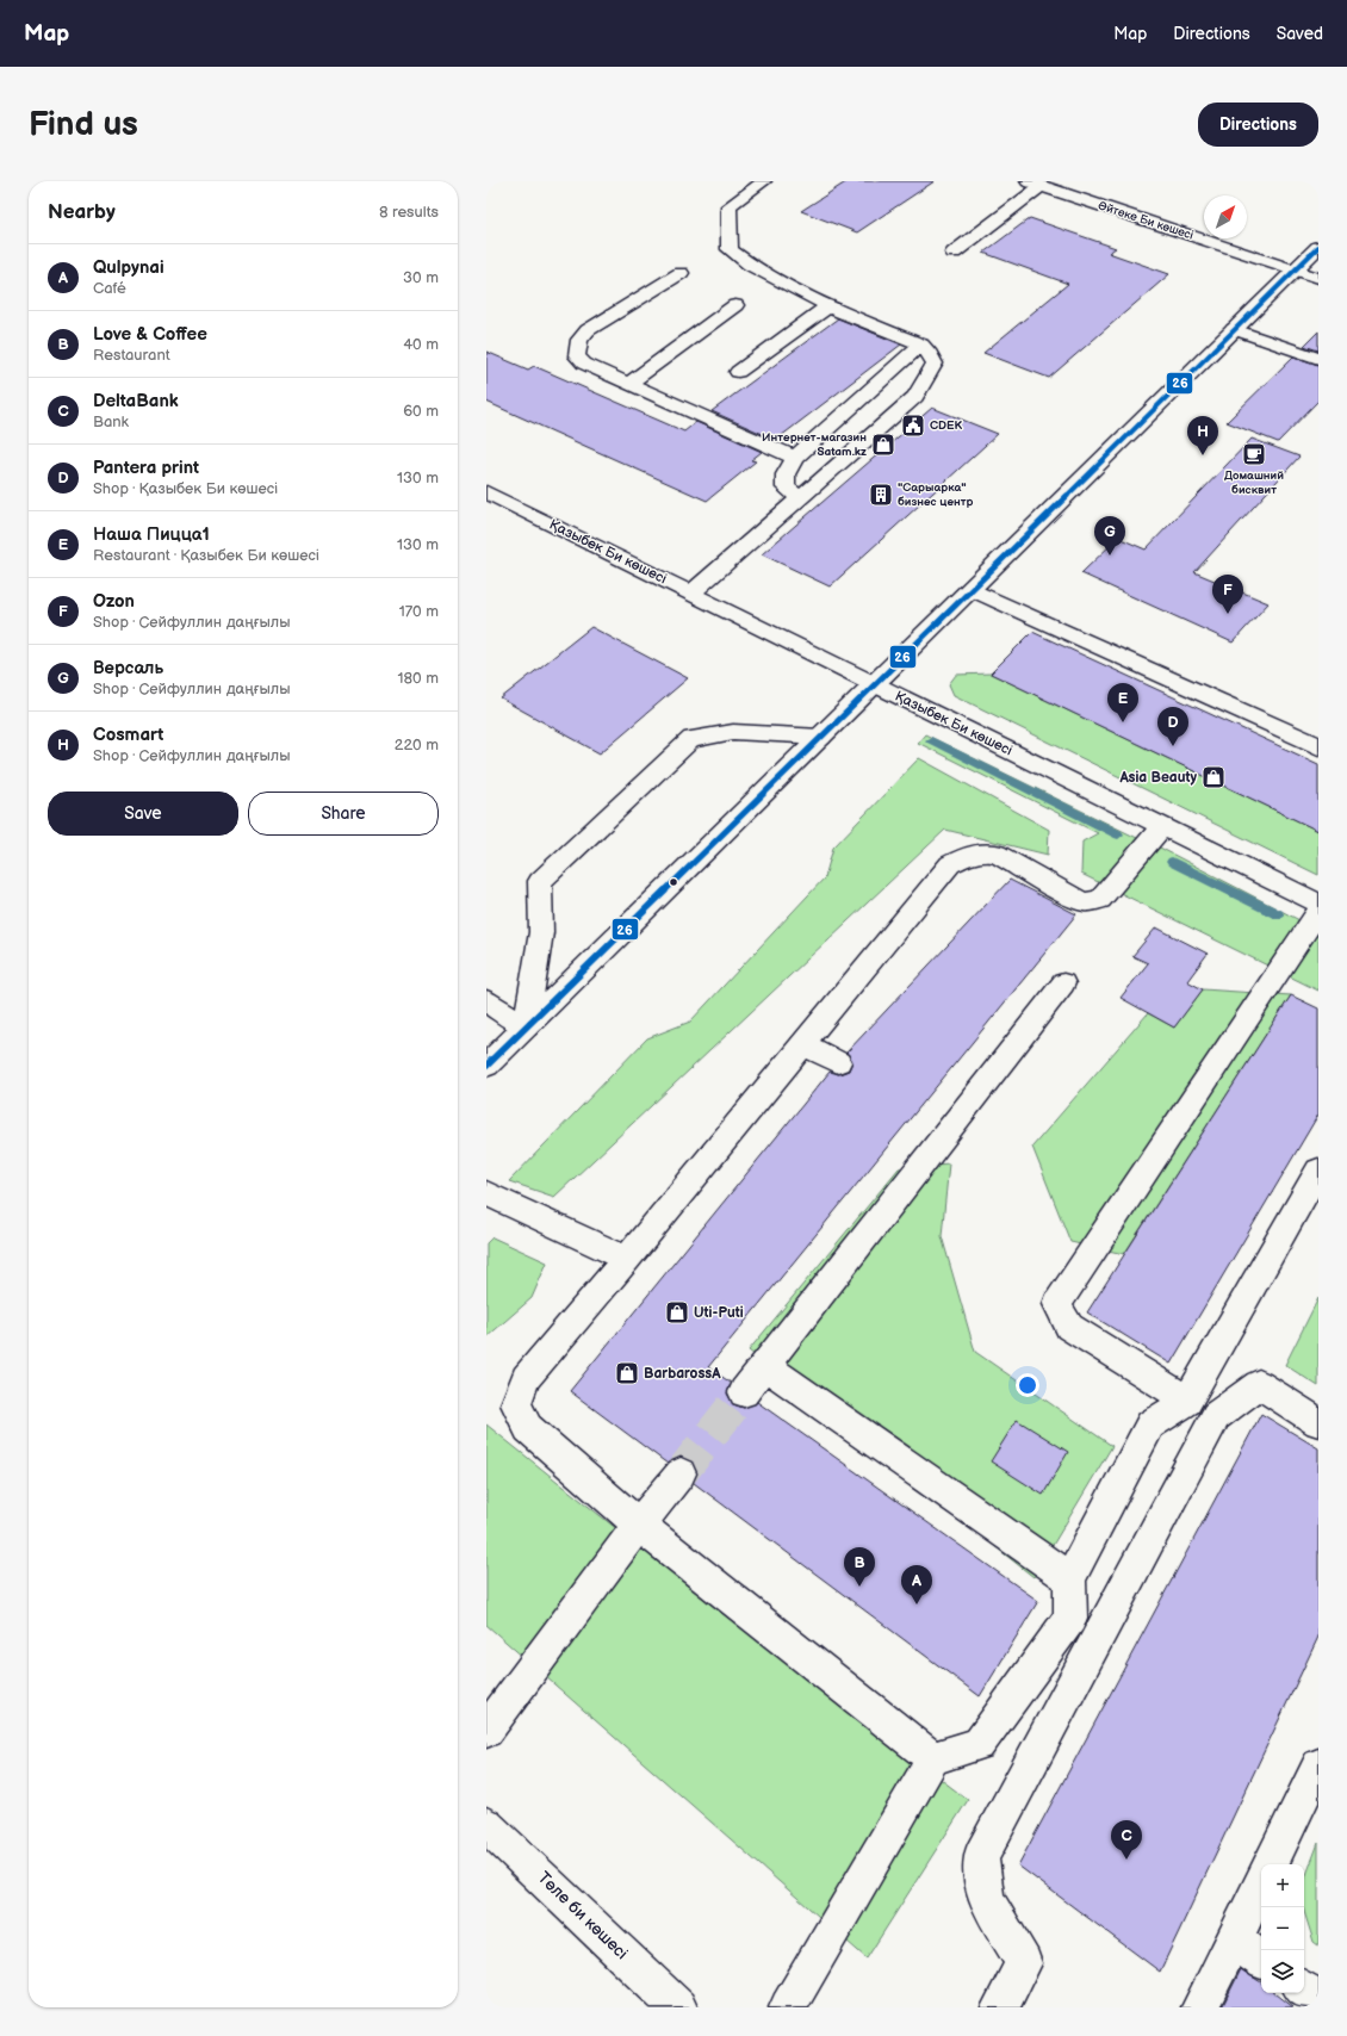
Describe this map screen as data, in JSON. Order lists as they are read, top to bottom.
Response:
{
  "streets": {
    "main road": ["Әйтеке Би көшесі", "Қазыбек Би көшесі", "Төле би көшесі"]
  },
  "places": {
    "public building": ["CDEK"],
    "shop": [
      "Интернет-магазин Satam.kz",
      "Asia Beauty",
      "Uti-Puti",
      "BarbarossA"
    ],
    "cafe": ["Домашний бисквит"],
    "building": ["\"Сарыарка\" бизнес центр"]
  },
  "lines": ["transit line 26"],
  "north": "top right",
  "page": {
    "header": "Map",
    "nav": ["Map", "Directions", "Saved"],
    "buttons": [
      "Directions",
      ["Save", "Share"]
    ],
    "title": "Find us",
    "heading": ["Nearby", "8 results"],
    "list": [
      {
        "mark": "A",
        "name": "Qulpynai",
        "note": "Café",
        "value": "30 m"
      },
      {
        "mark": "B",
        "name": "Love & Coffee",
        "note": "Restaurant",
        "value": "40 m"
      },
      {
        "mark": "C",
        "name": "DeltaBank",
        "note": "Bank",
        "value": "60 m"
      },
      {
        "mark": "D",
        "name": "Pantera print",
        "note": "Shop · Қазыбек Би көшесі",
        "value": "130 m"
      },
      {
        "mark": "E",
        "name": "Наша Пицца1",
        "note": "Restaurant · Қазыбек Би көшесі",
        "value": "130 m"
      },
      {
        "mark": "F",
        "name": "Ozon",
        "note": "Shop · Сейфуллин даңғылы",
        "value": "170 m"
      },
      {
        "mark": "G",
        "name": "Версаль",
        "note": "Shop · Сейфуллин даңғылы",
        "value": "180 m"
      },
      {
        "mark": "H",
        "name": "Cosmart",
        "note": "Shop · Сейфуллин даңғылы",
        "value": "220 m"
      }
    ],
    "pins": [
      "H",
      "G",
      "F",
      "E",
      "D",
      "B",
      "A",
      "C"
    ],
    "map_buttons": ["+", "−"]
  }
}
